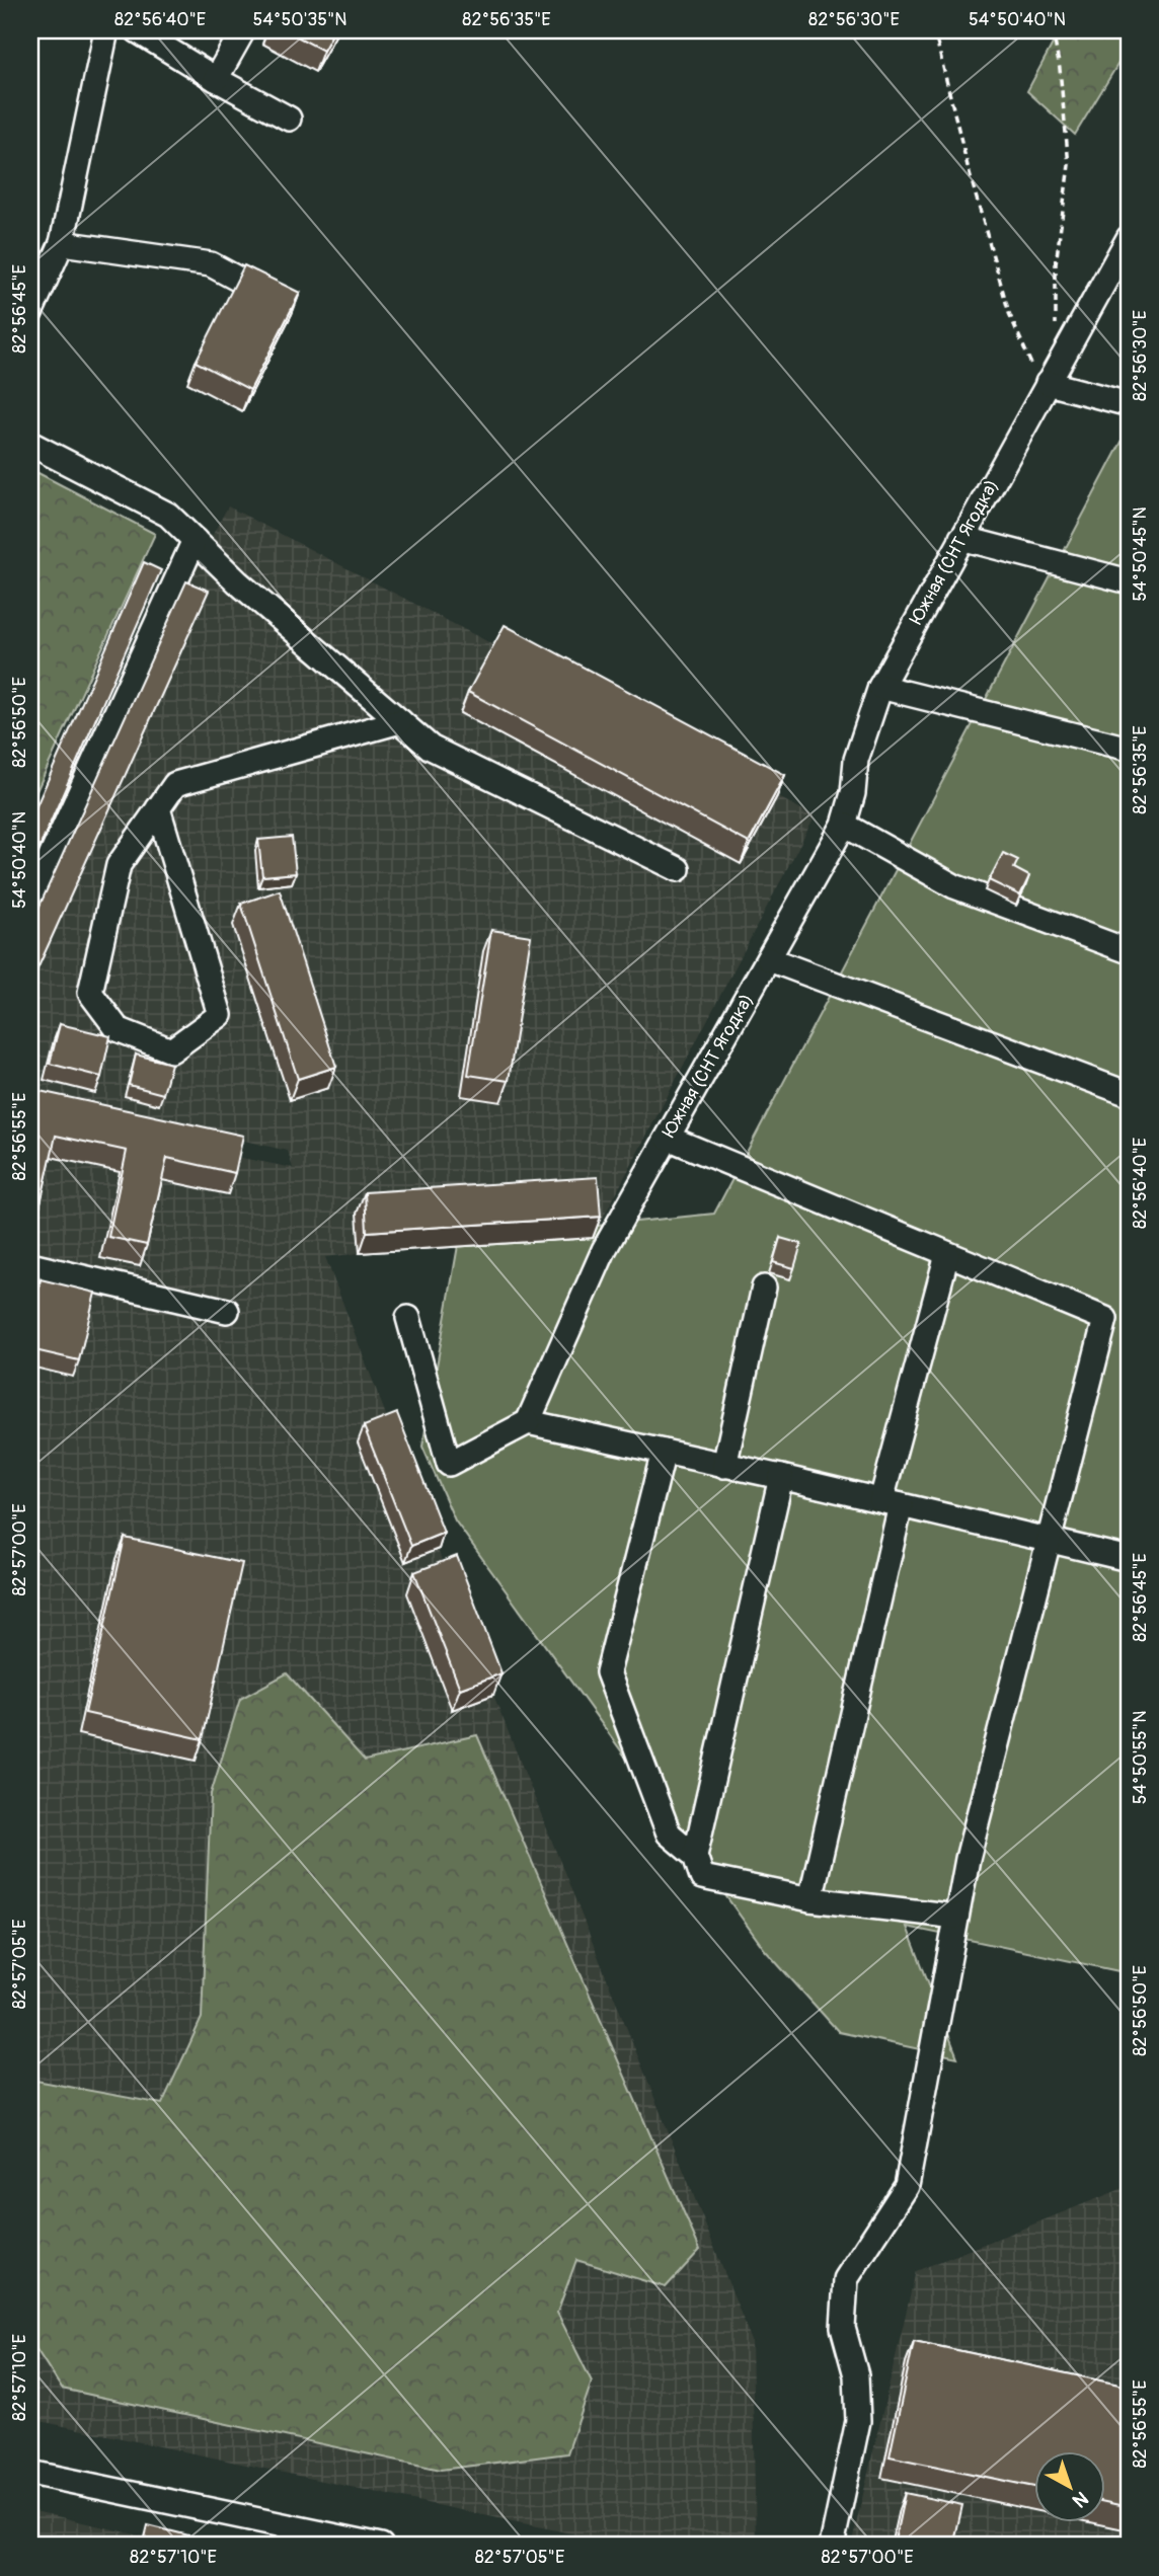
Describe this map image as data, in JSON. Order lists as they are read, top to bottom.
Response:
{
  "streets": {
    "street": ["Южная (СНТ Ягодка)"]
  },
  "north": "bottom right",
  "coordinates": [
    "82°56'40\"E",
    "54°50'35\"N",
    "82°56'35\"E",
    "82°56'30\"E",
    "54°50'40\"N",
    "82°56'45\"E",
    "54°50'45\"N",
    "82°56'50\"E",
    "82°56'55\"E",
    "82°57'00\"E",
    "54°50'55\"N",
    "82°57'05\"E",
    "82°57'10\"E"
  ]
}
